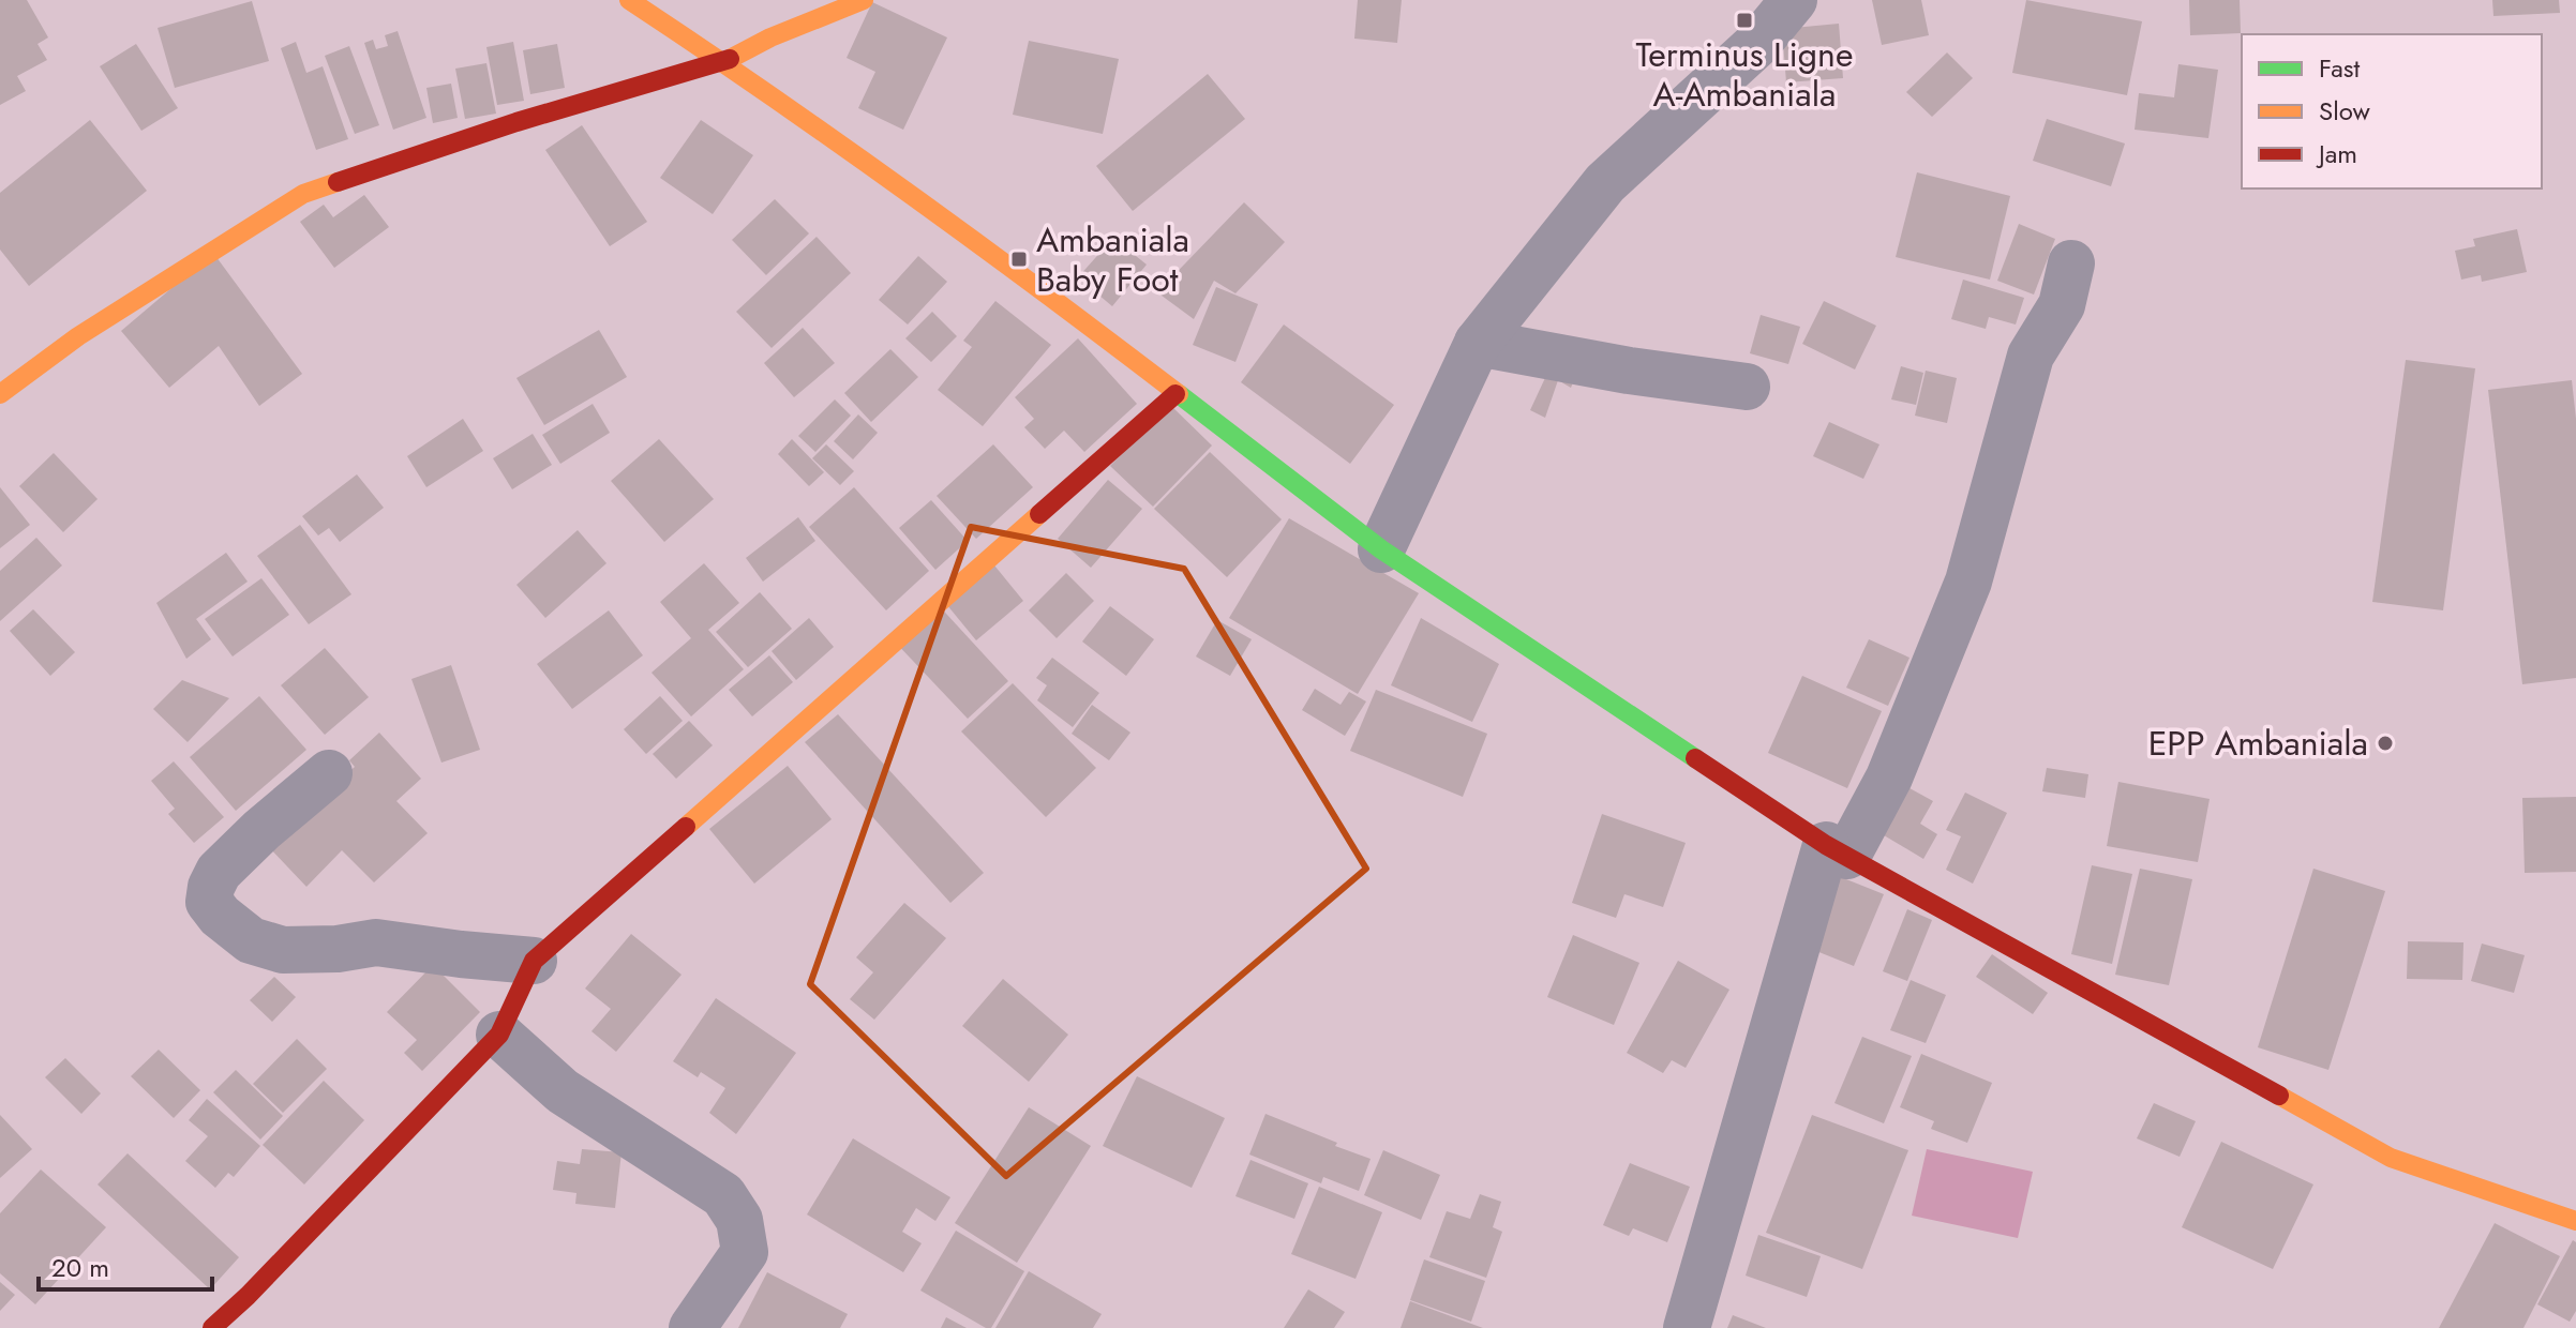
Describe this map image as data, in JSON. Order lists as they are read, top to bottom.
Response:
{
  "places": {
    "transit": ["Terminus Ligne A-Ambaniala", "Ambaniala Baby Foot"],
    "other": ["EPP Ambaniala"]
  },
  "legend": ["Fast", "Slow", "Jam"],
  "scale_bar": "20 m"
}
